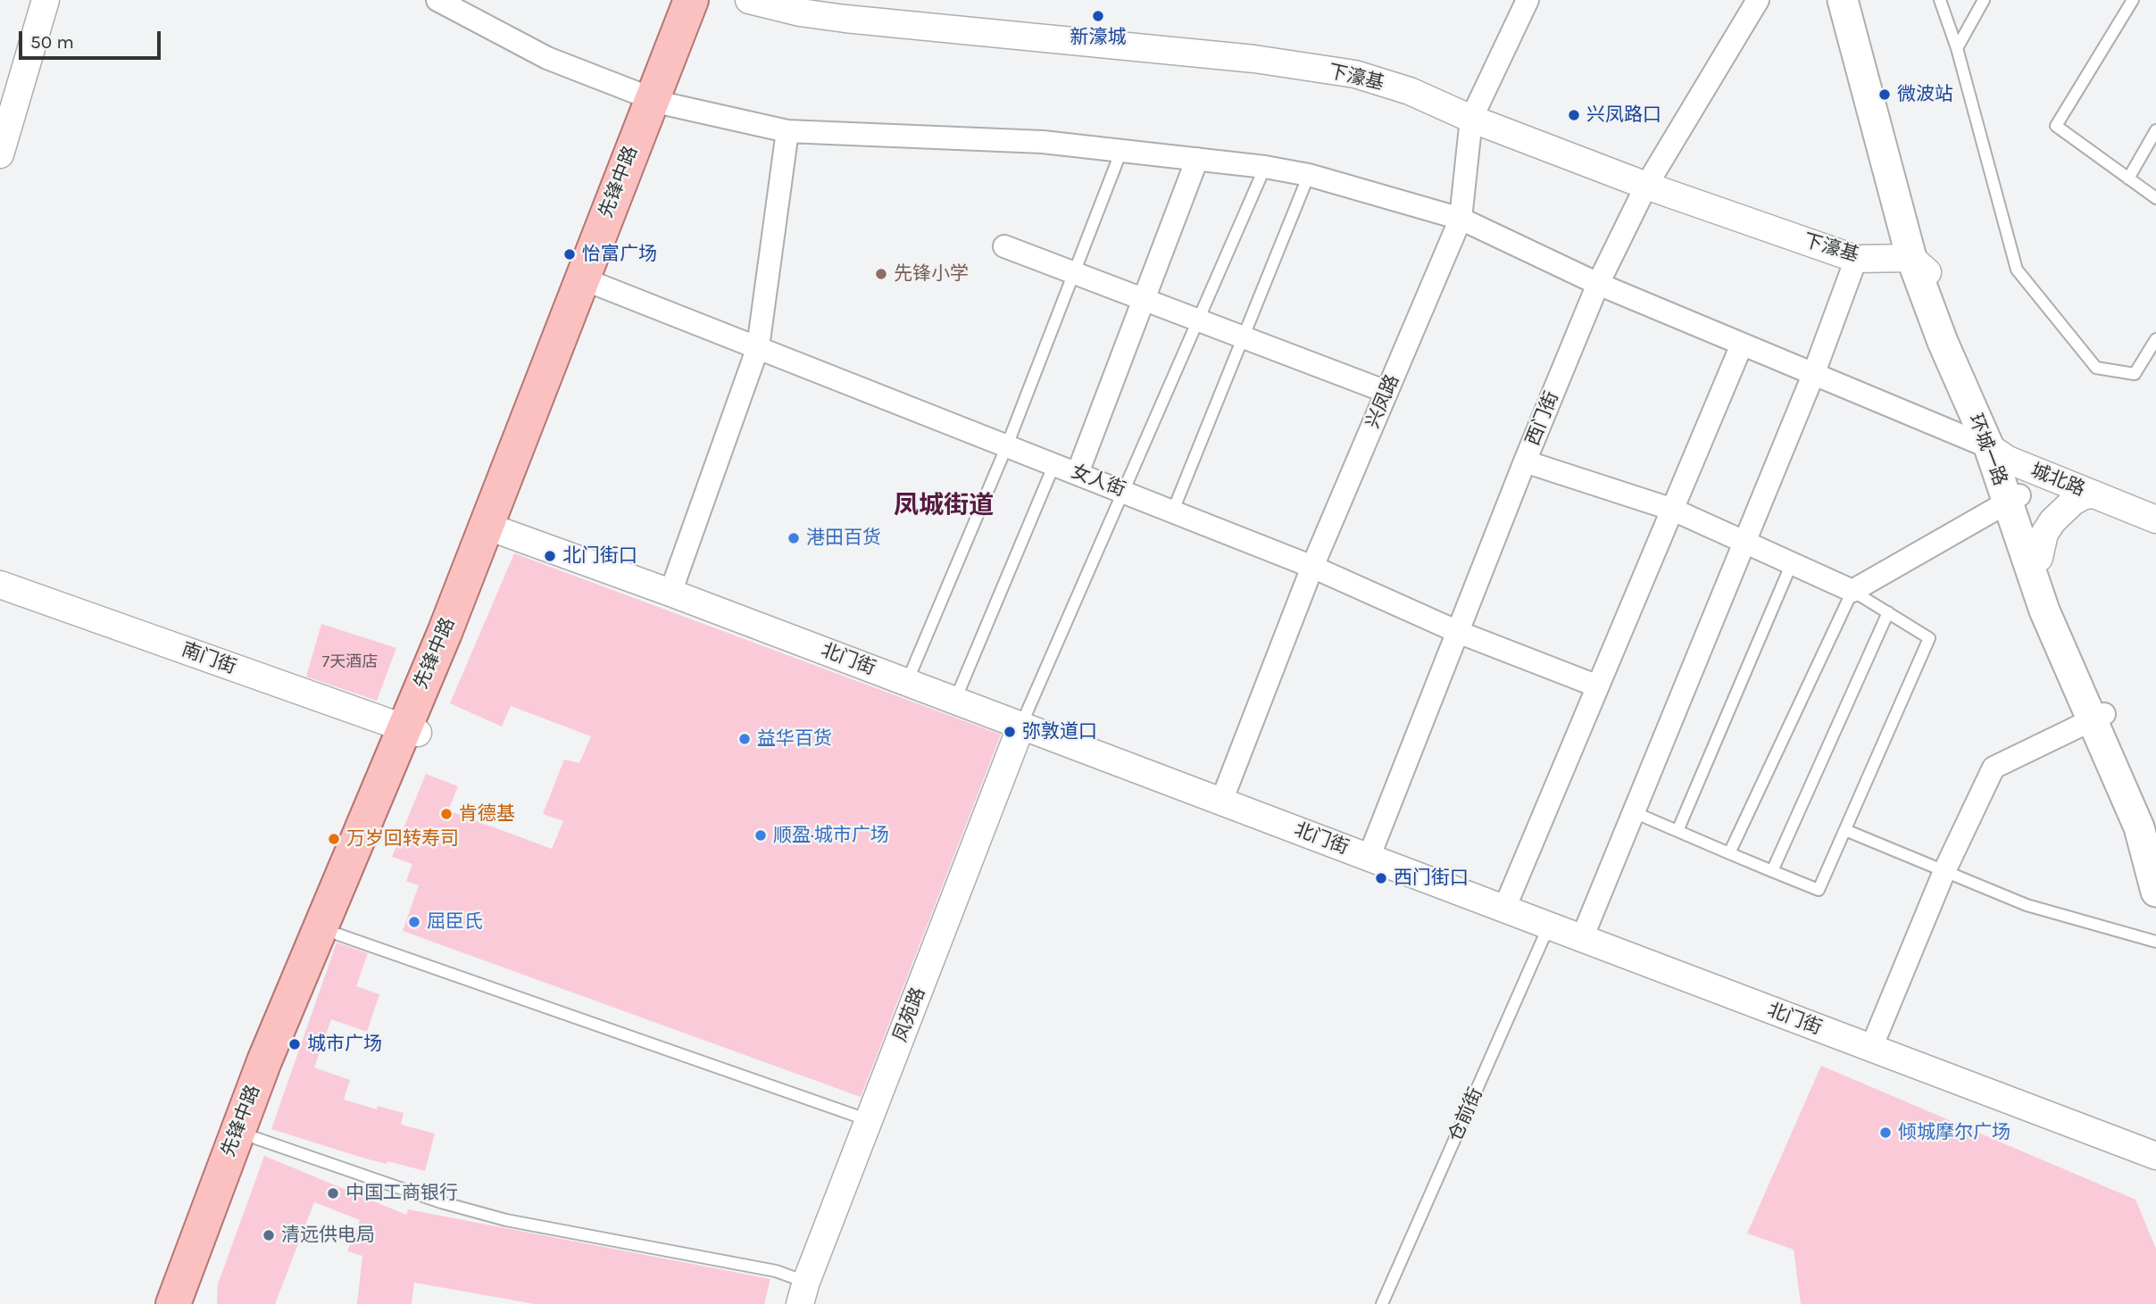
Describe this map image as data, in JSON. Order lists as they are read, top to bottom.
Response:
{
  "streets": {
    "main road": ["先锋中路", "环城一路"],
    "street": [
      "下濠基",
      "兴凤路",
      "西门街",
      "城北路",
      "女人街",
      "南门街",
      "北门街",
      "凤苑路"
    ],
    "lane": ["仓前街"]
  },
  "crossings": [
    ["下濠基", "兴凤路"],
    ["下濠基", "西门街"],
    ["下濠基", "环城一路"],
    ["先锋中路", "女人街"],
    ["先锋中路", "南门街"],
    ["先锋中路", "北门街"],
    ["兴凤路", "女人街"],
    ["兴凤路", "北门街"],
    ["西门街", "女人街"],
    ["西门街", "北门街"],
    ["环城一路", "城北路"],
    ["北门街", "凤苑路"],
    ["北门街", "仓前街"]
  ],
  "districts": ["凤城街道"],
  "places": [
    "新濠城",
    "微波站",
    "兴凤路口",
    "怡富广场",
    "先锋小学",
    "港田百货",
    "北门街口",
    "弥敦道口",
    "益华百货",
    "肯德基",
    "顺盈·城市广场",
    "万岁回转寿司",
    "西门街口",
    "屈臣氏",
    "城市广场",
    "倾城摩尔广场",
    "中国工商银行",
    "清远供电局"
  ],
  "house_numbers": ["7天酒店"],
  "scale_bar": "50 m"
}
